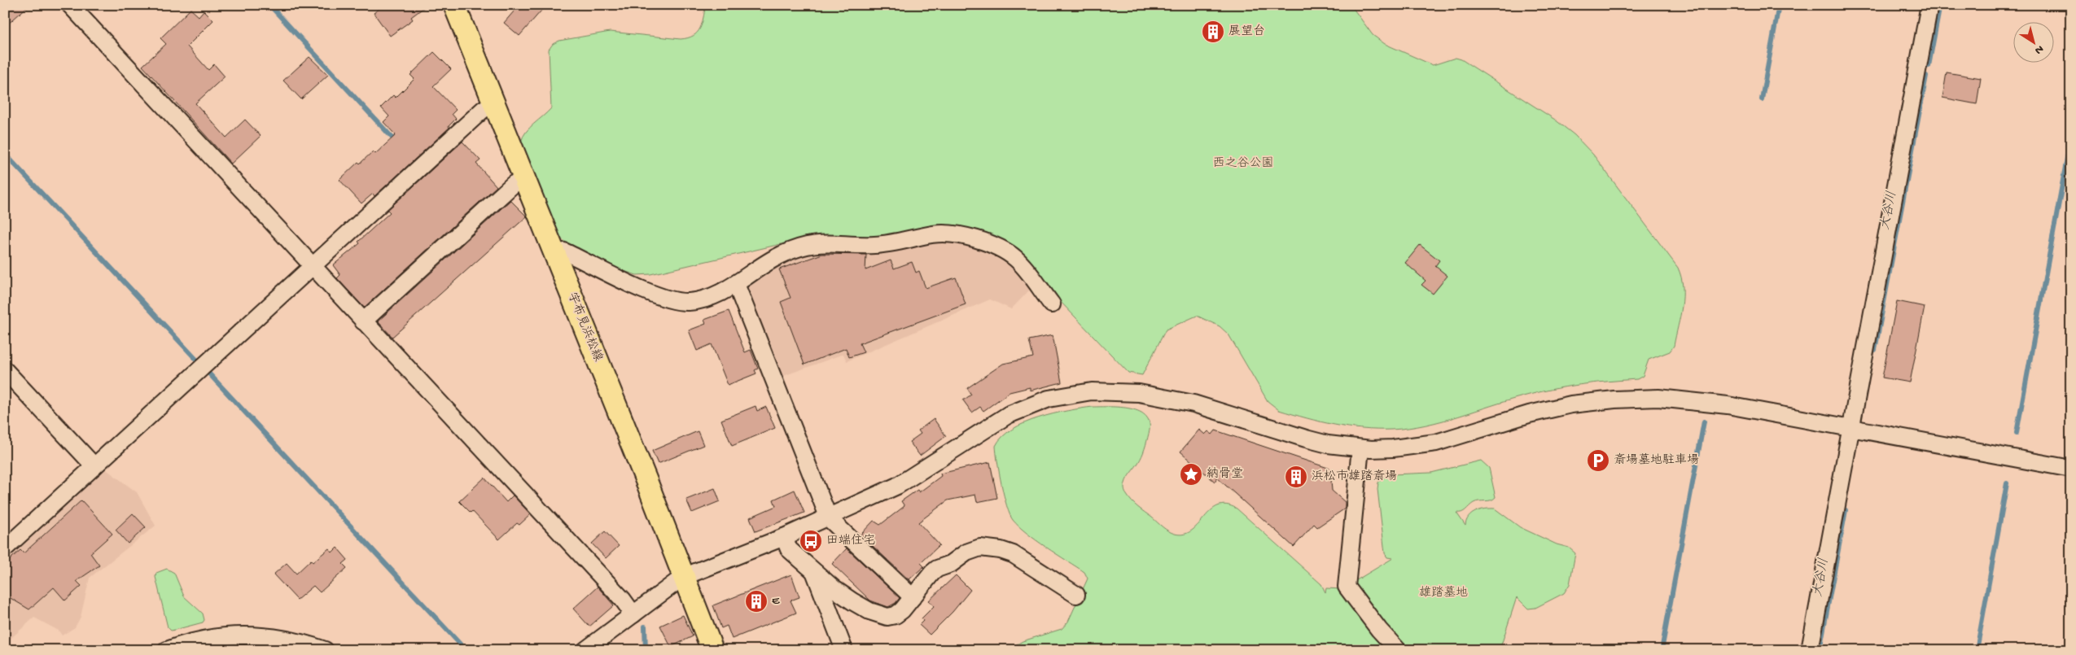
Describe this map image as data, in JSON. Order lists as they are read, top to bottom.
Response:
{
  "streets": {
    "main road": ["宇布見浜松線"]
  },
  "water": ["大谷川"],
  "parks": ["西之谷公園", "雄踏墓地"],
  "places": {
    "building": ["展望台", "浜松市雄踏斎場", "E"],
    "parking": ["斎場墓地駐車場"],
    "place": ["納骨堂"],
    "bus stop": ["田端住宅"]
  },
  "north": "bottom right"
}
